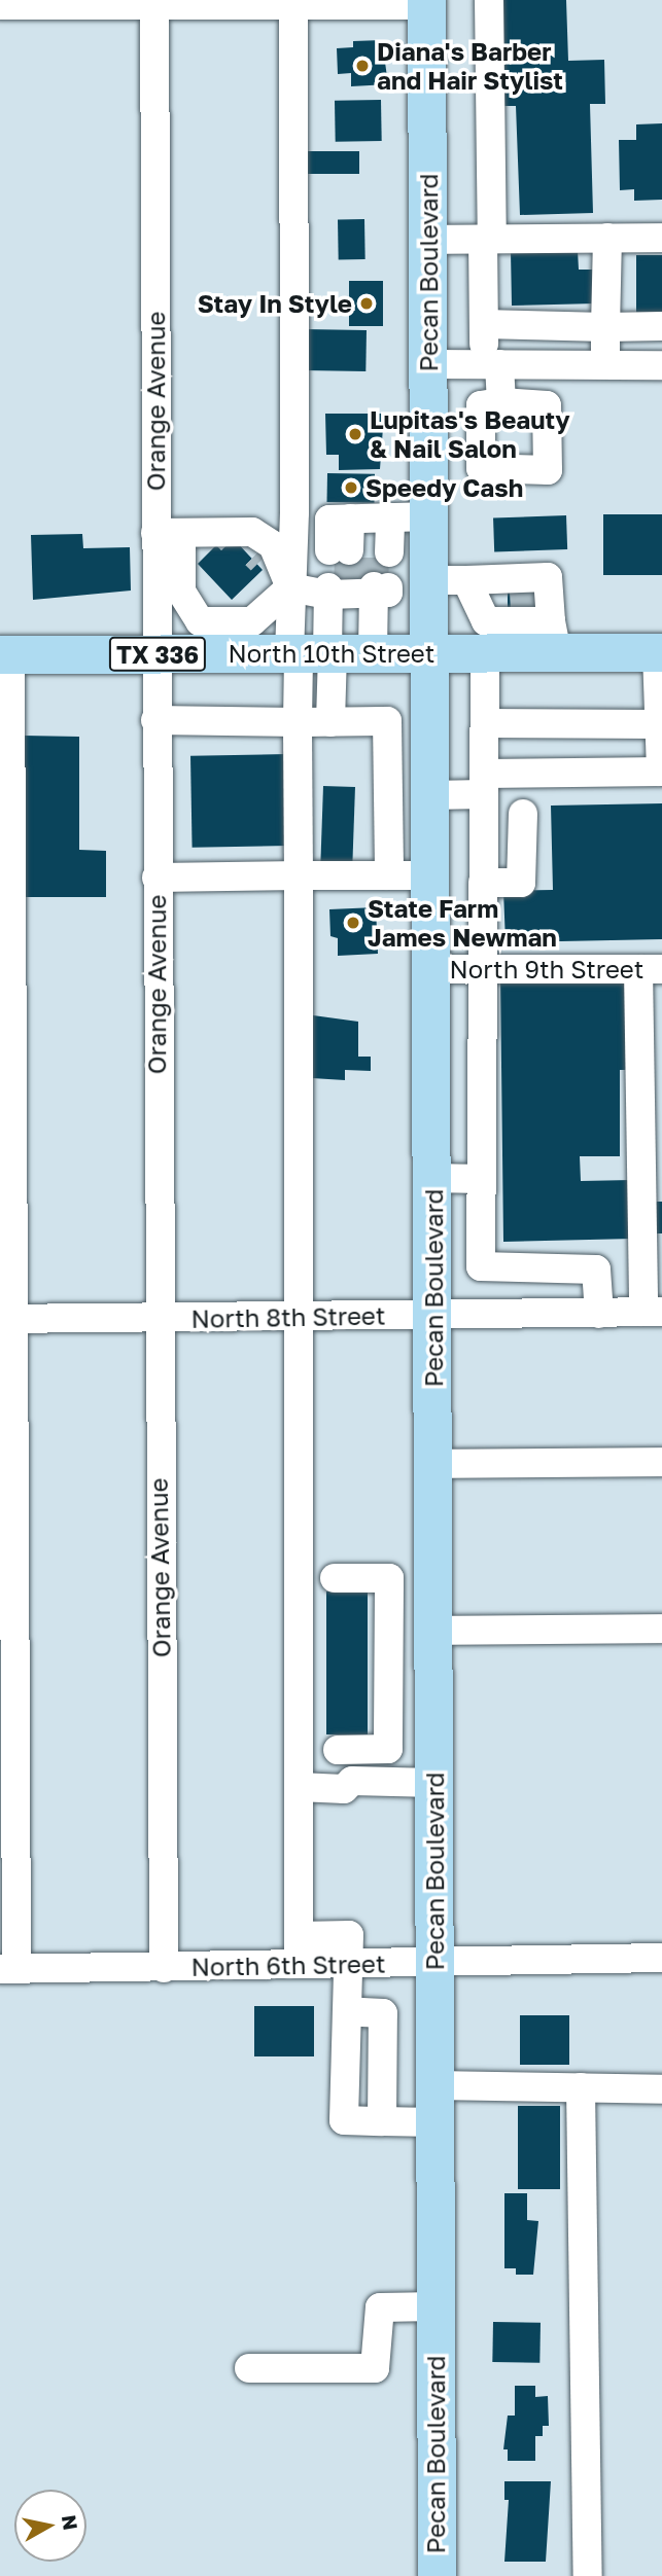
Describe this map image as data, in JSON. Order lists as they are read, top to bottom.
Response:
{
  "streets": {
    "main road": ["Pecan Boulevard", "North 10th Street", "TX 336"],
    "street": [
      "Orange Avenue",
      "North 9th Street",
      "North 8th Street",
      "North 6th Street"
    ]
  },
  "crossings": [
    ["Pecan Boulevard", "North 10th Street"],
    ["Pecan Boulevard", "North 9th Street"],
    ["Pecan Boulevard", "North 8th Street"],
    ["Pecan Boulevard", "North 6th Street"],
    ["Orange Avenue", "North 10th Street"],
    ["Orange Avenue", "North 8th Street"],
    ["Orange Avenue", "North 6th Street"]
  ],
  "places": [
    "Diana's Barber and Hair Stylist",
    "Stay In Style",
    "Lupitas's Beauty & Nail Salon",
    "Speedy Cash",
    "State Farm James Newman"
  ],
  "north": "right"
}
